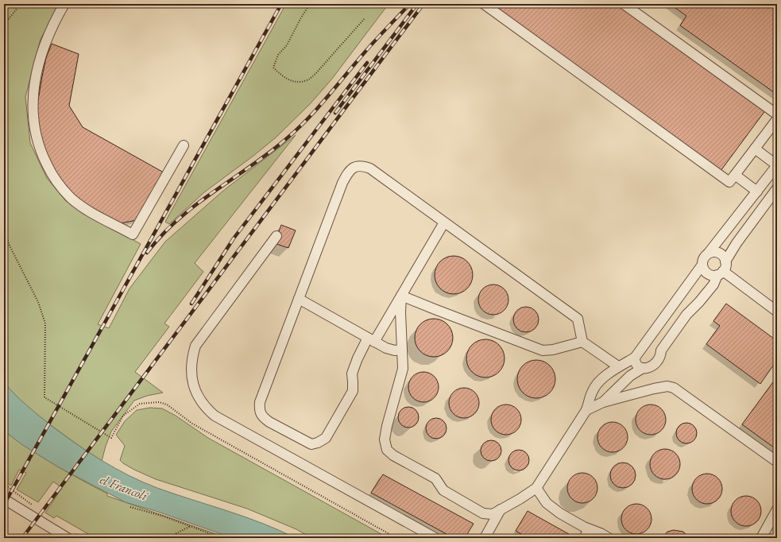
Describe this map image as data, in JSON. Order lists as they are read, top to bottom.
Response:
{
  "water": ["el Francolí"]
}
